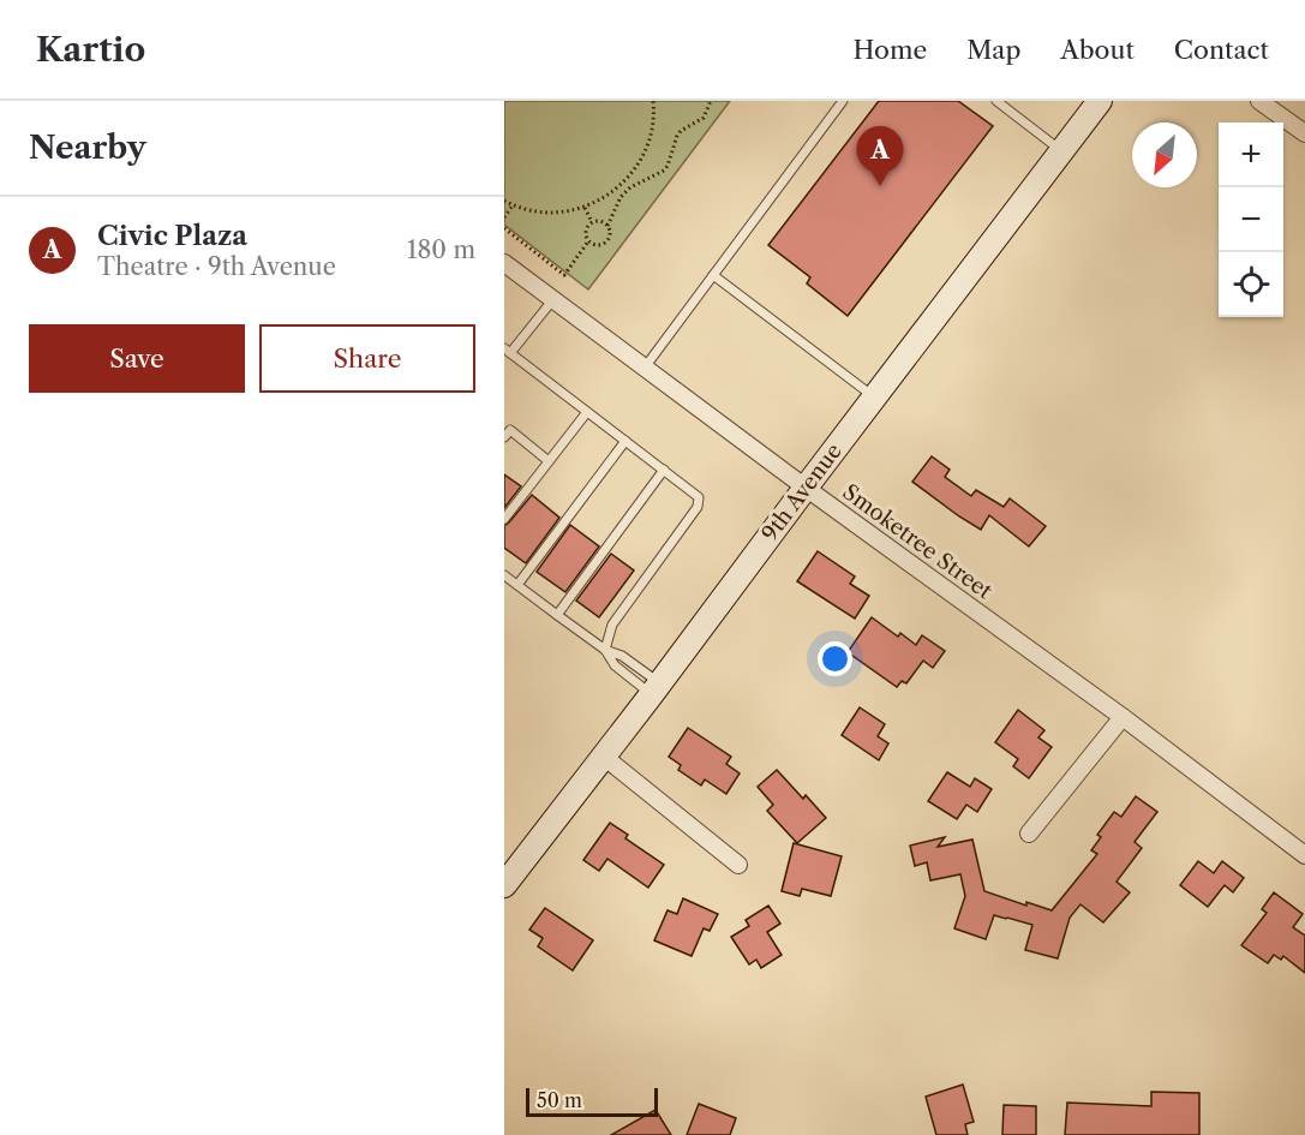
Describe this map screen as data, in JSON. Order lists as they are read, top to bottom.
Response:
{
  "streets": {
    "street": ["9th Avenue", "Smoketree Street"]
  },
  "crossings": [
    ["9th Avenue", "Smoketree Street"]
  ],
  "scale_bar": "50 m",
  "north": "bottom left",
  "page": {
    "header": "Kartio",
    "nav": [
      "Home",
      "Map",
      "About",
      "Contact"
    ],
    "heading": "Nearby",
    "map_buttons": ["+", "−"],
    "pins": "A",
    "list": [
      {
        "mark": "A",
        "name": "Civic Plaza",
        "note": "Theatre · 9th Avenue",
        "value": "180 m"
      }
    ],
    "buttons": ["Save", "Share"],
    "scale": "50 m"
  }
}
